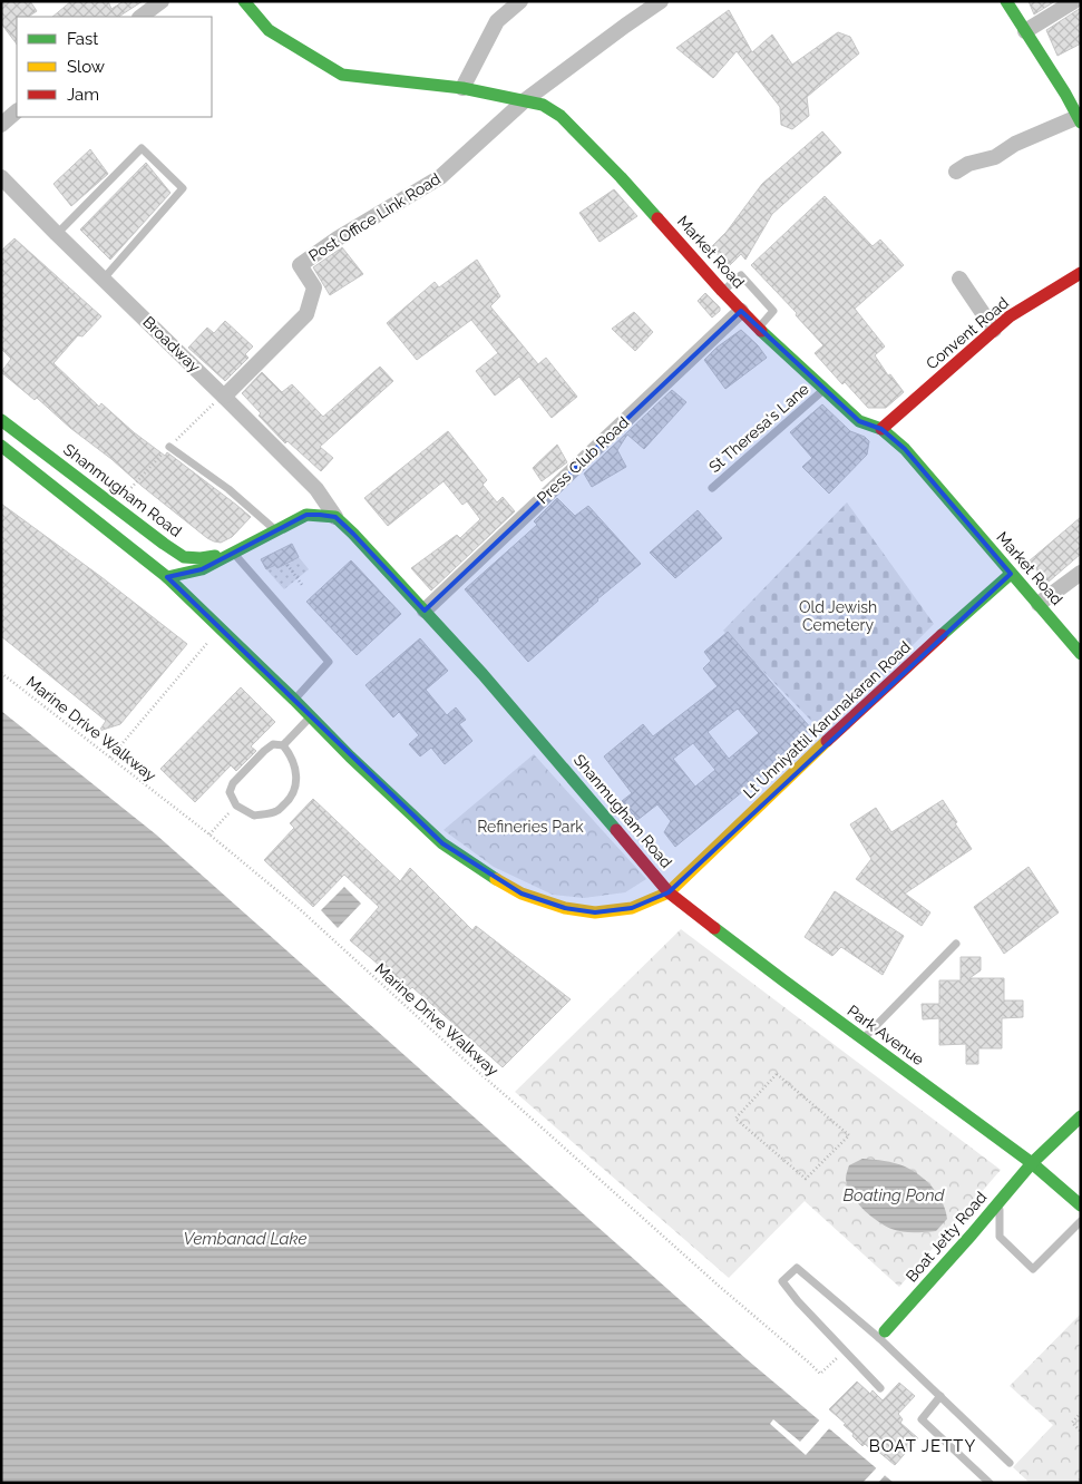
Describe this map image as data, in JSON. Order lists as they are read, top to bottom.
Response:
{
  "streets": {
    "main road": [
      "Market Road",
      "Convent Road",
      "Shanmugham Road",
      "Lt Unniyattil Karunakaran Road",
      "Park Avenue",
      "Boat Jetty Road"
    ],
    "street": ["Post Office Link Road", "Broadway", "Press Club Road"],
    "lane": ["St Theresa's Lane"],
    "path": ["Marine Drive Walkway"]
  },
  "crossings": [
    ["Post Office Link Road", "Market Road"],
    ["Post Office Link Road", "Broadway"],
    ["Market Road", "Convent Road"],
    ["Market Road", "St Theresa's Lane"],
    ["Market Road", "Press Club Road"],
    ["Market Road", "Lt Unniyattil Karunakaran Road"],
    ["Broadway", "Shanmugham Road"],
    ["Press Club Road", "Shanmugham Road"],
    ["Shanmugham Road", "Lt Unniyattil Karunakaran Road"],
    ["Shanmugham Road", "Park Avenue"],
    ["Lt Unniyattil Karunakaran Road", "Park Avenue"],
    ["Park Avenue", "Boat Jetty Road"]
  ],
  "districts": ["BOAT JETTY"],
  "water": ["Boating Pond", "Vembanad Lake"],
  "parks": ["Old Jewish Cemetery", "Refineries Park"],
  "legend": ["Fast", "Slow", "Jam"]
}
